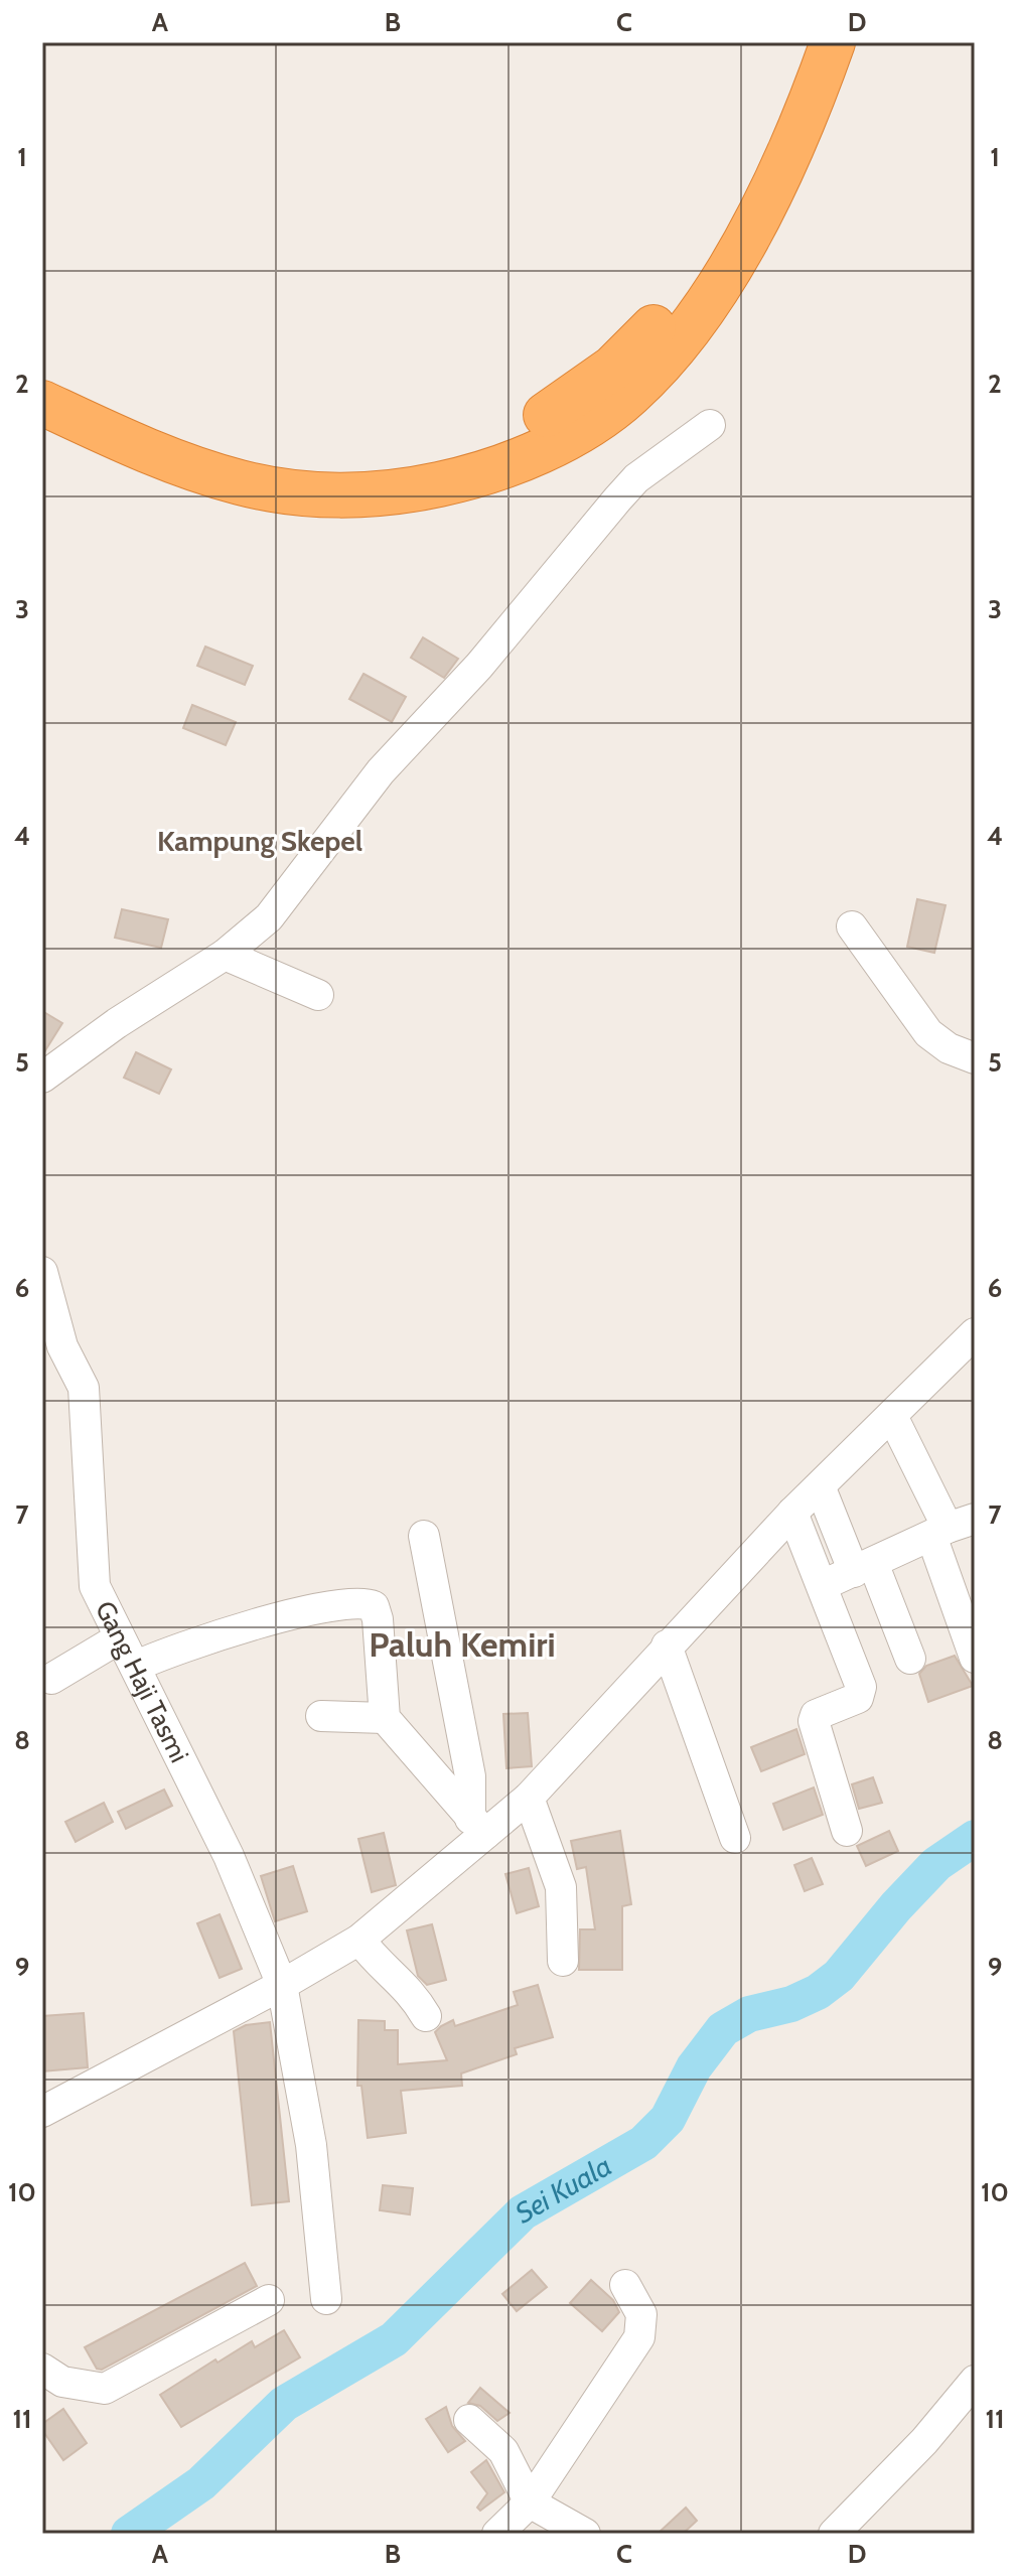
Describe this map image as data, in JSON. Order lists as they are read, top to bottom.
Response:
{
  "streets": {
    "street": ["Gang Haji Tasmi"]
  },
  "districts": ["Kampung Skepel", "Paluh Kemiri"],
  "water": ["Sei Kuala"],
  "grid": {
    "columns": [
      "A",
      "B",
      "C",
      "D"
    ],
    "rows": [
      "1",
      "2",
      "3",
      "4",
      "5",
      "6",
      "7",
      "8",
      "9",
      "10",
      "11"
    ]
  }
}
